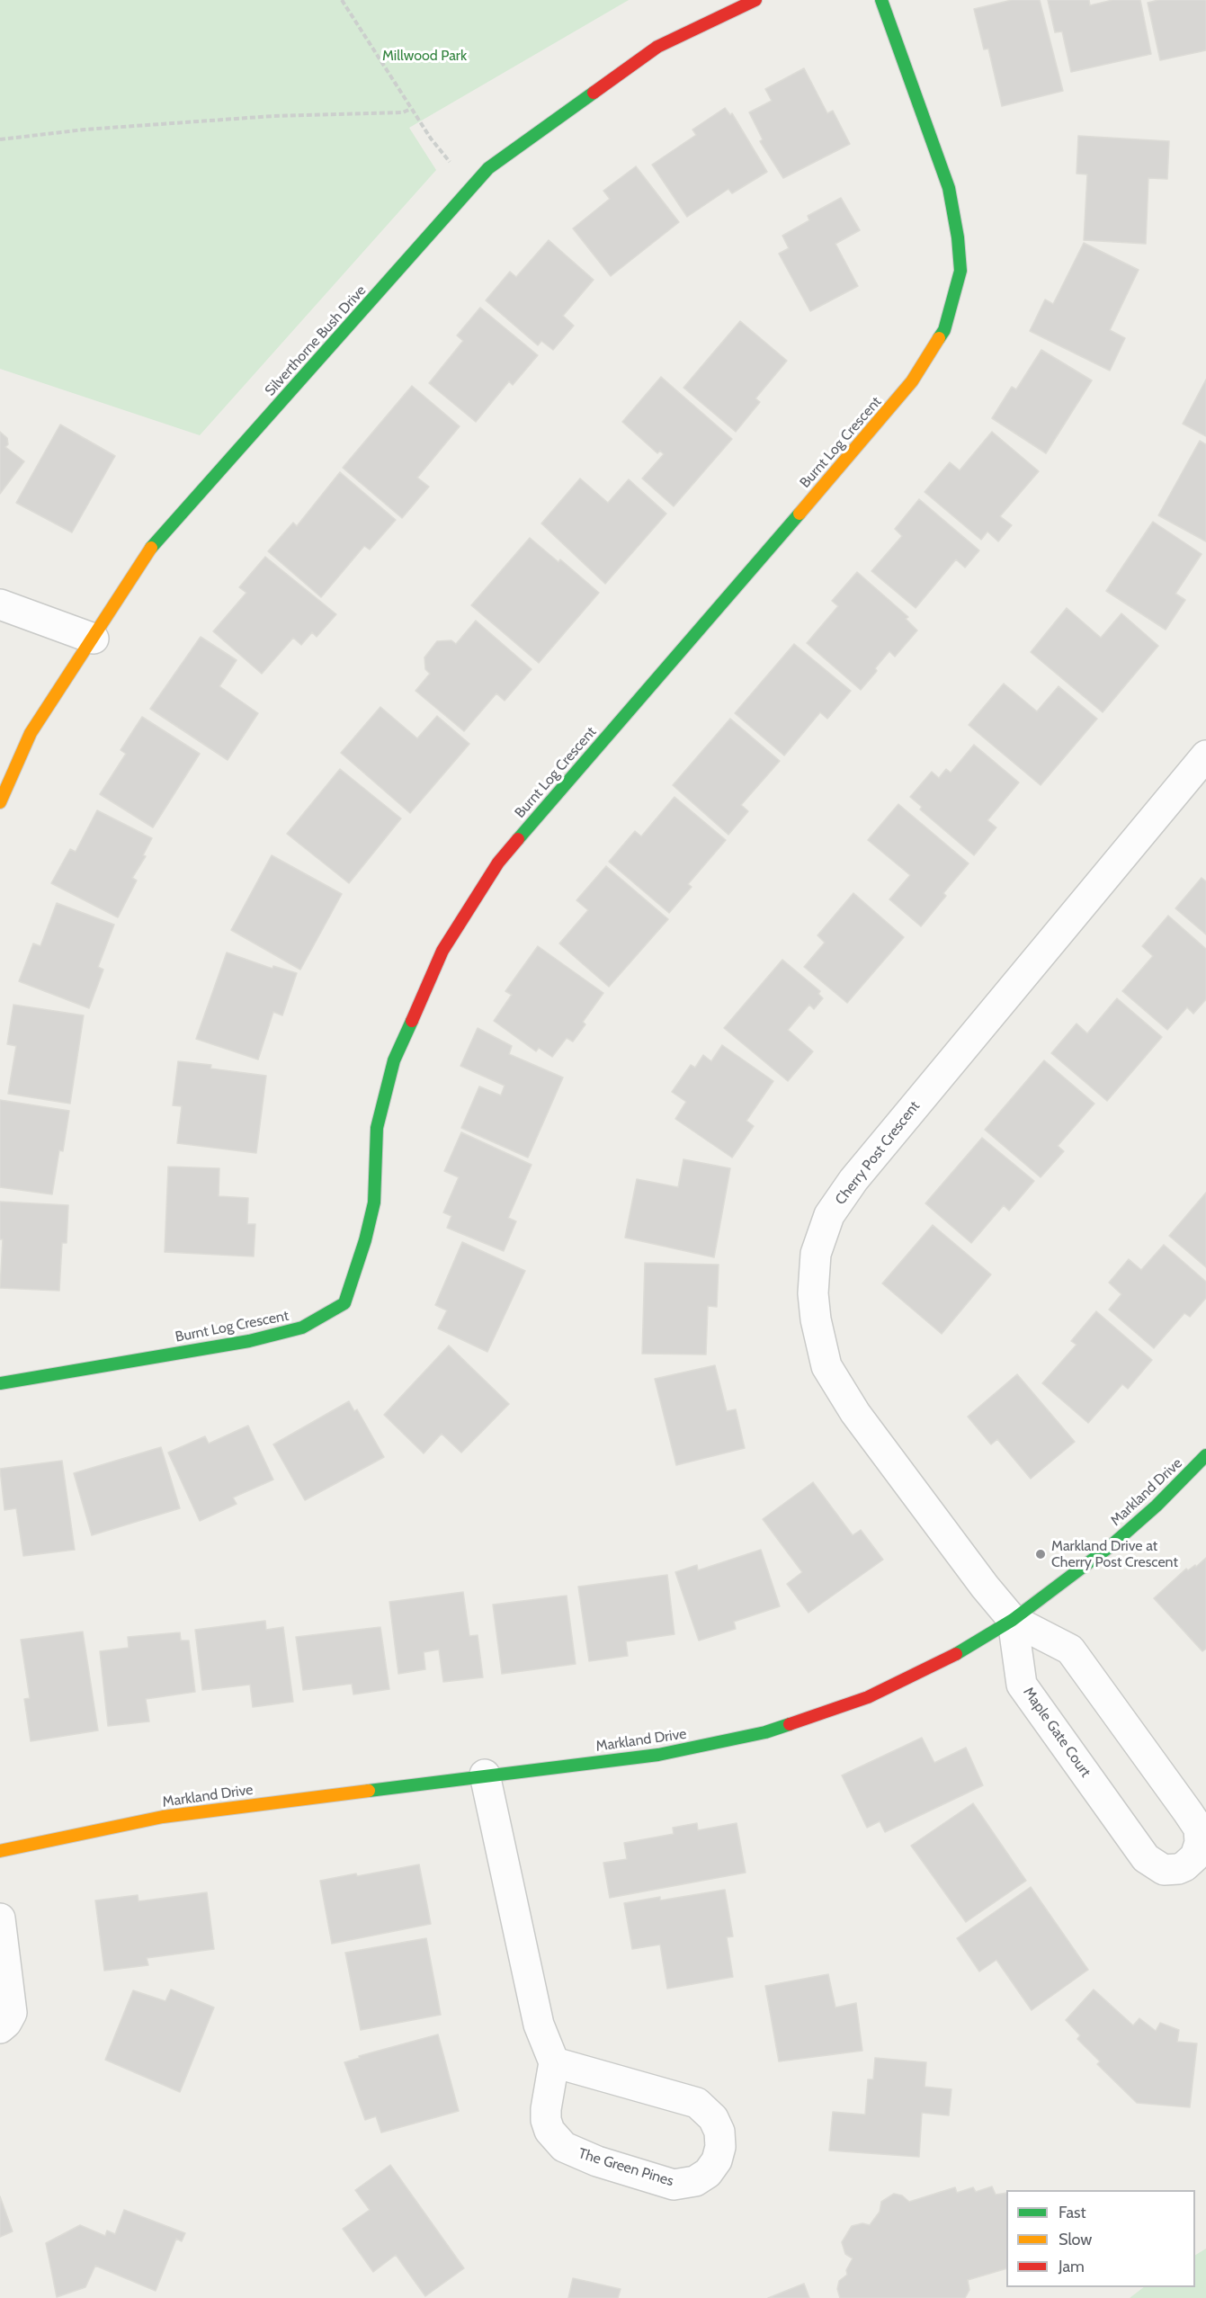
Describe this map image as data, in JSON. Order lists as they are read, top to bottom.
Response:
{
  "streets": {
    "street": [
      "Silverthorne Bush Drive",
      "Burnt Log Crescent",
      "Cherry Post Crescent",
      "Markland Drive",
      "Maple Gate Court",
      "The Green Pines"
    ]
  },
  "crossings": [
    ["Cherry Post Crescent", "Markland Drive"],
    ["Cherry Post Crescent", "Maple Gate Court"],
    ["Markland Drive", "Maple Gate Court"]
  ],
  "parks": ["Millwood Park"],
  "places": ["Markland Drive at Cherry Post Crescent"],
  "legend": ["Fast", "Slow", "Jam"]
}
